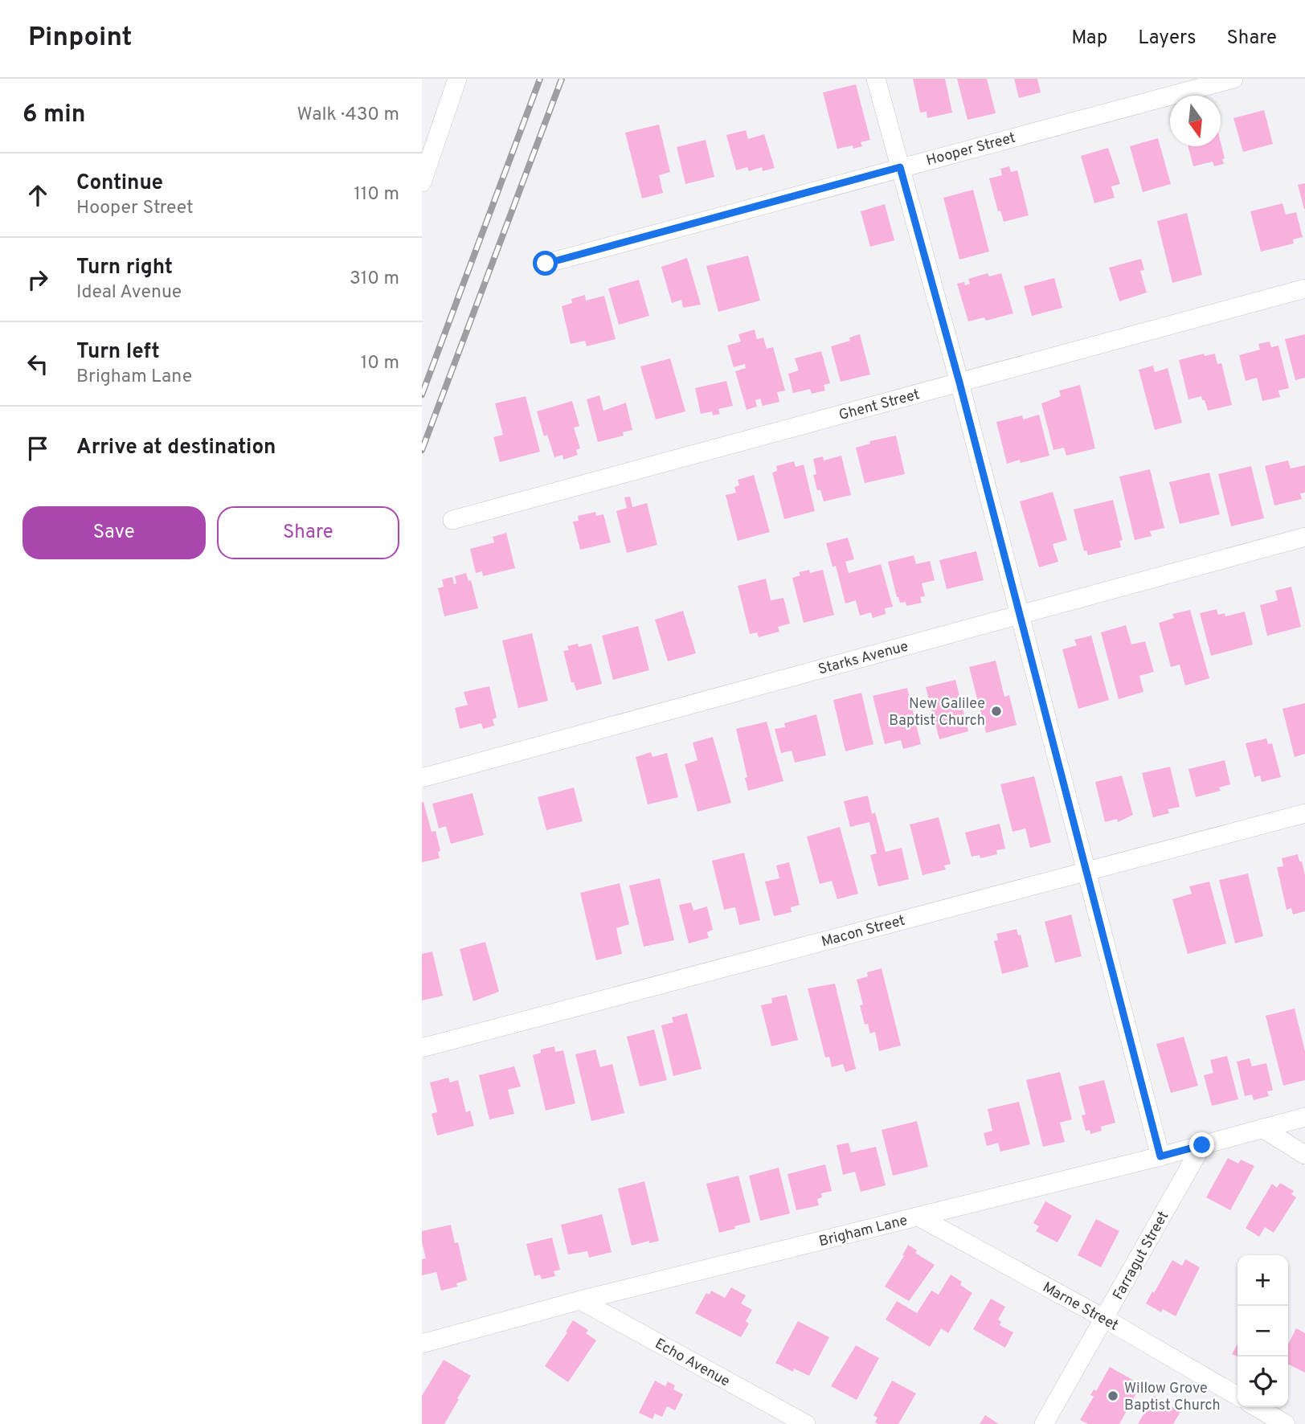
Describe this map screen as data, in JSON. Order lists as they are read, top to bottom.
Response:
{
  "streets": {
    "street": [
      "Hooper Street",
      "Ghent Street",
      "Starks Avenue",
      "Macon Street",
      "Brigham Lane",
      "Farragut Street",
      "Marne Street",
      "Echo Avenue"
    ]
  },
  "crossings": [
    ["Brigham Lane", "Farragut Street"],
    ["Brigham Lane", "Marne Street"],
    ["Brigham Lane", "Echo Avenue"],
    ["Farragut Street", "Marne Street"]
  ],
  "places": ["New Galilee Baptist Church", "Willow Grove Baptist Church"],
  "north": "bottom",
  "page": {
    "header": "Pinpoint",
    "nav": ["Map", "Layers", "Share"],
    "heading": ["6 min", "Walk · 430 m"],
    "list": [
      ["Continue", "Hooper Street", "110 m"],
      ["Turn right", "Ideal Avenue", "310 m"],
      ["Turn left", "Brigham Lane", "10 m"],
      "Arrive at destination"
    ],
    "buttons": ["Save", "Share"],
    "map_buttons": ["+", "−"]
  }
}
